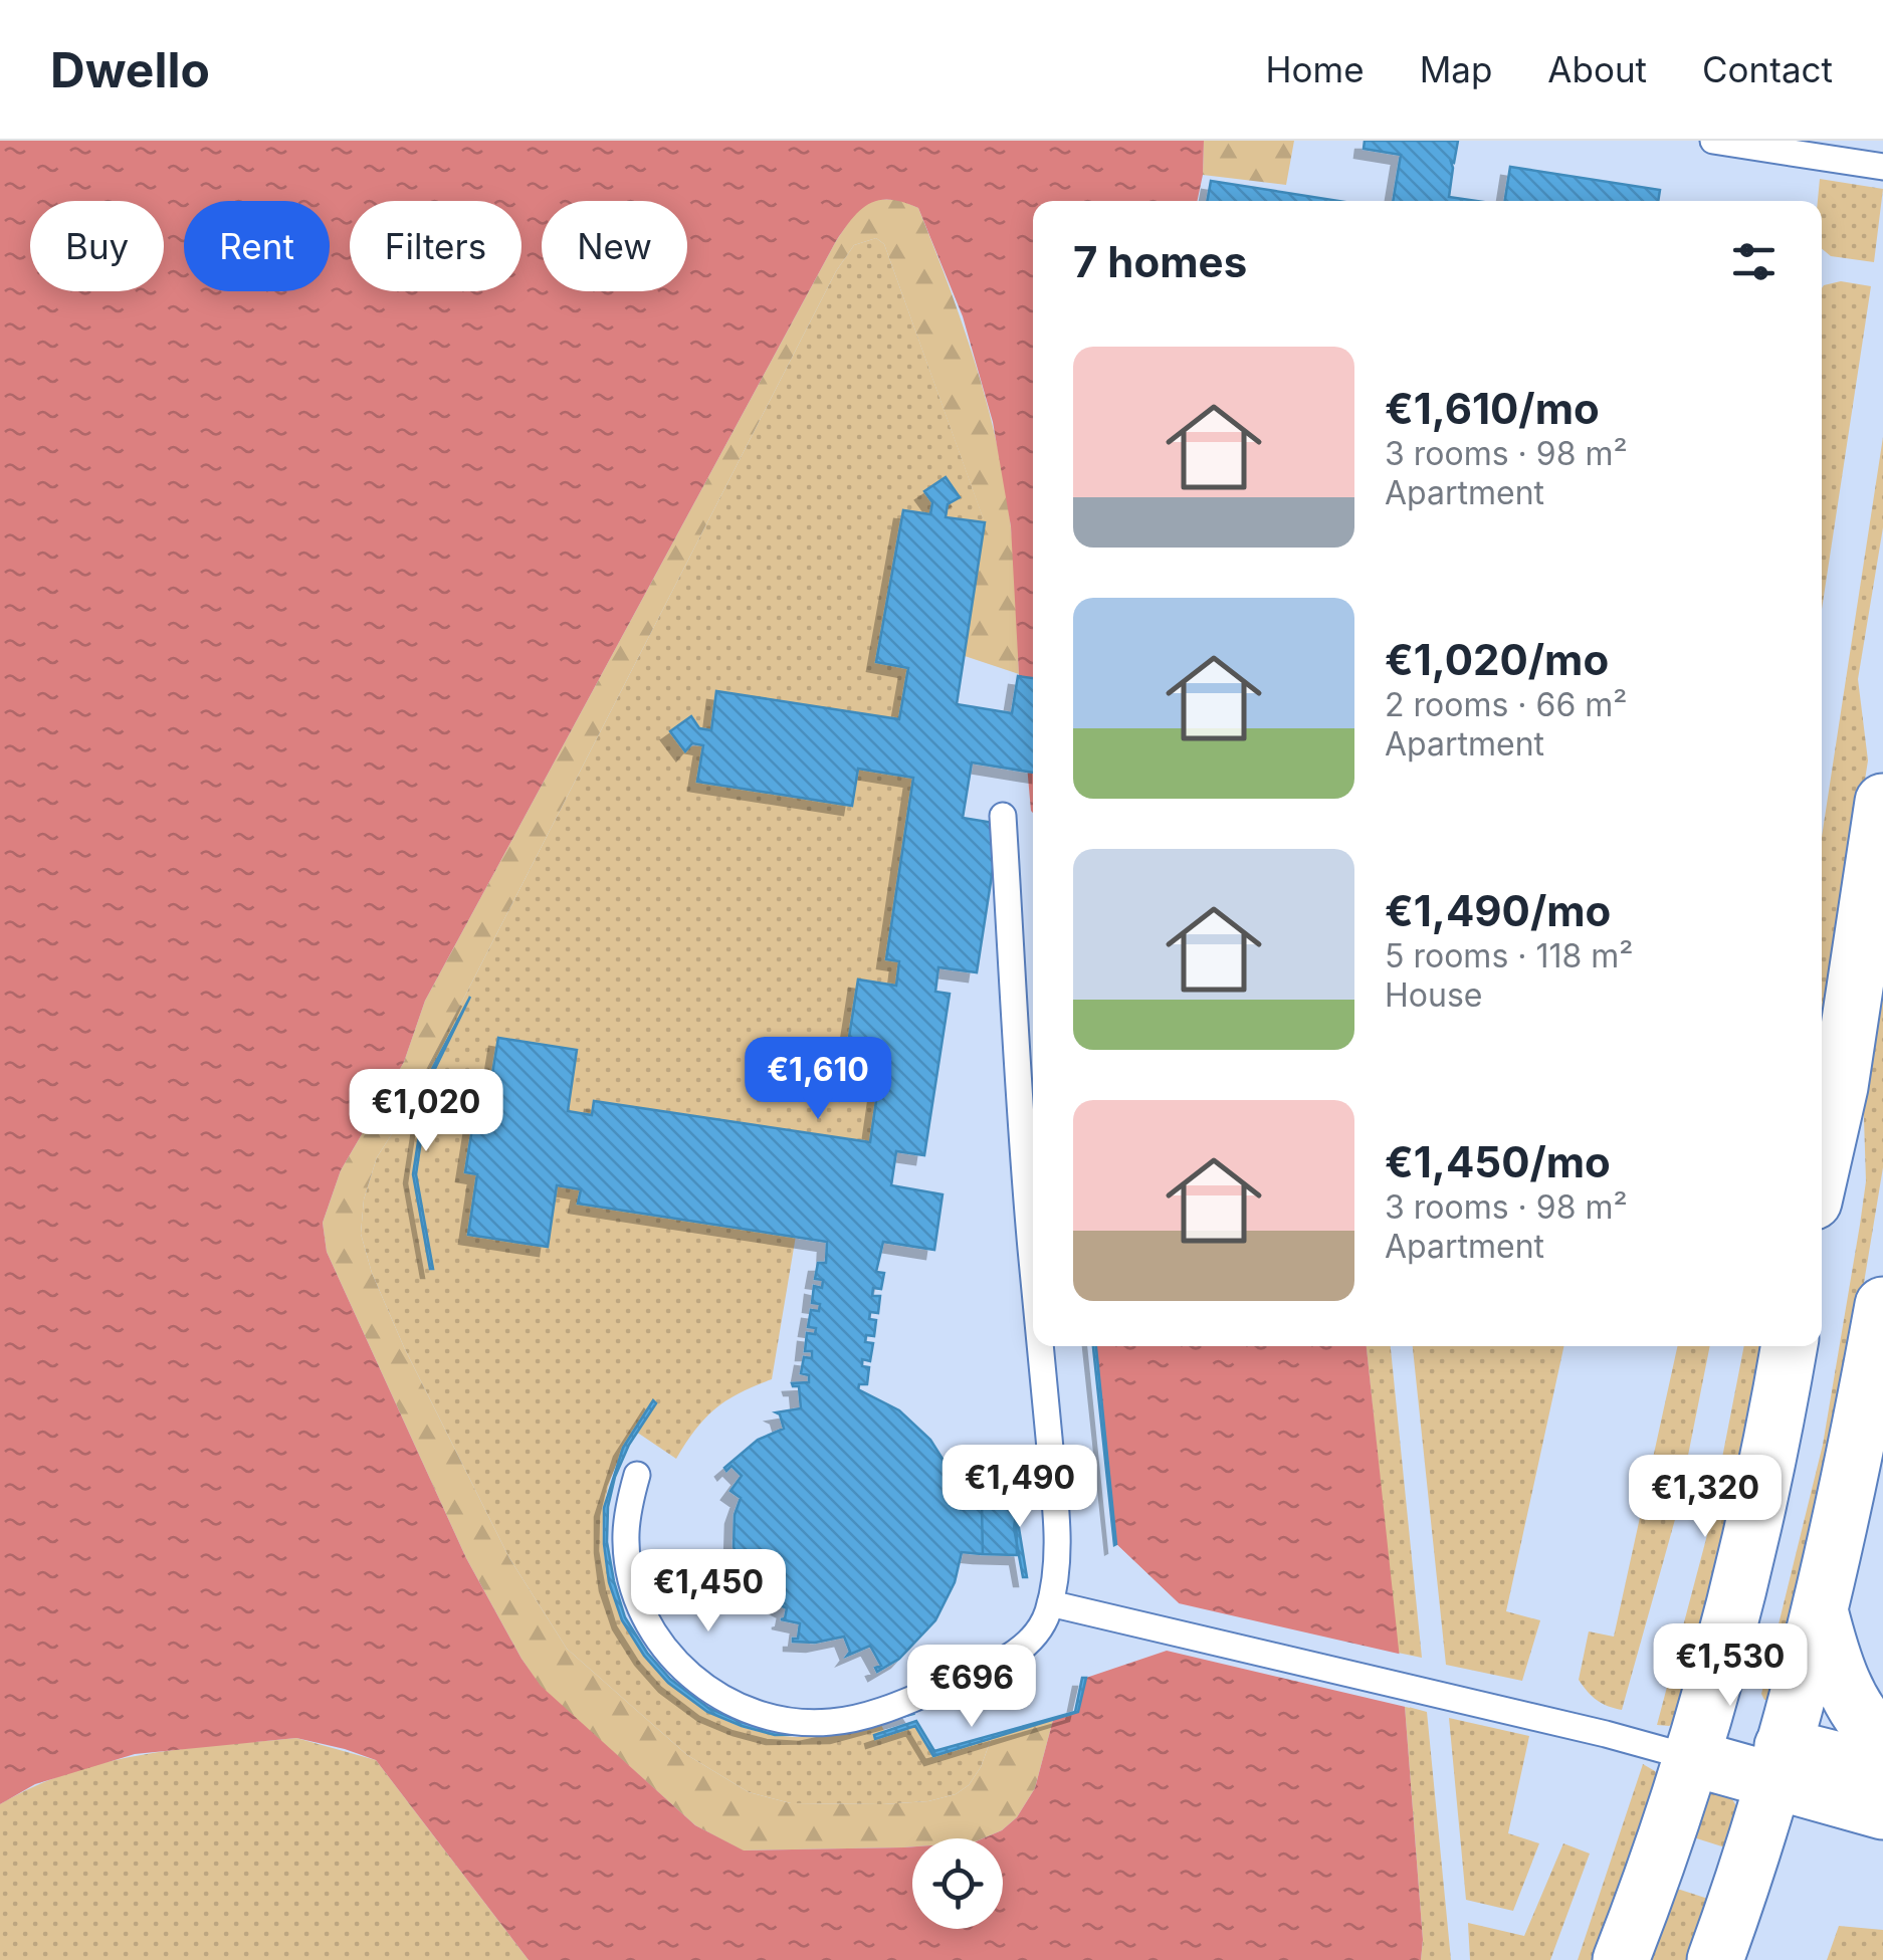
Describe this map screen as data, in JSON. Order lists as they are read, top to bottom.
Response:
{
  "page": {
    "header": "Dwello",
    "nav": [
      "Home",
      "Map",
      "About",
      "Contact"
    ],
    "chip": [
      "Buy",
      "Rent",
      "Filters",
      "New"
    ],
    "heading": "7 homes",
    "list": [
      {
        "name": "€1,610/mo",
        "note": "3 rooms · 98 m² · Apartment"
      },
      {
        "name": "€1,020/mo",
        "note": "2 rooms · 66 m² · Apartment"
      },
      {
        "name": "€1,490/mo",
        "note": "5 rooms · 118 m² · House"
      },
      {
        "name": "€1,450/mo",
        "note": "3 rooms · 98 m² · Apartment"
      }
    ],
    "price": [
      "€1,610",
      "€1,020",
      "€1,490",
      "€1,320",
      "€1,450",
      "€1,530",
      "€696"
    ]
  }
}
